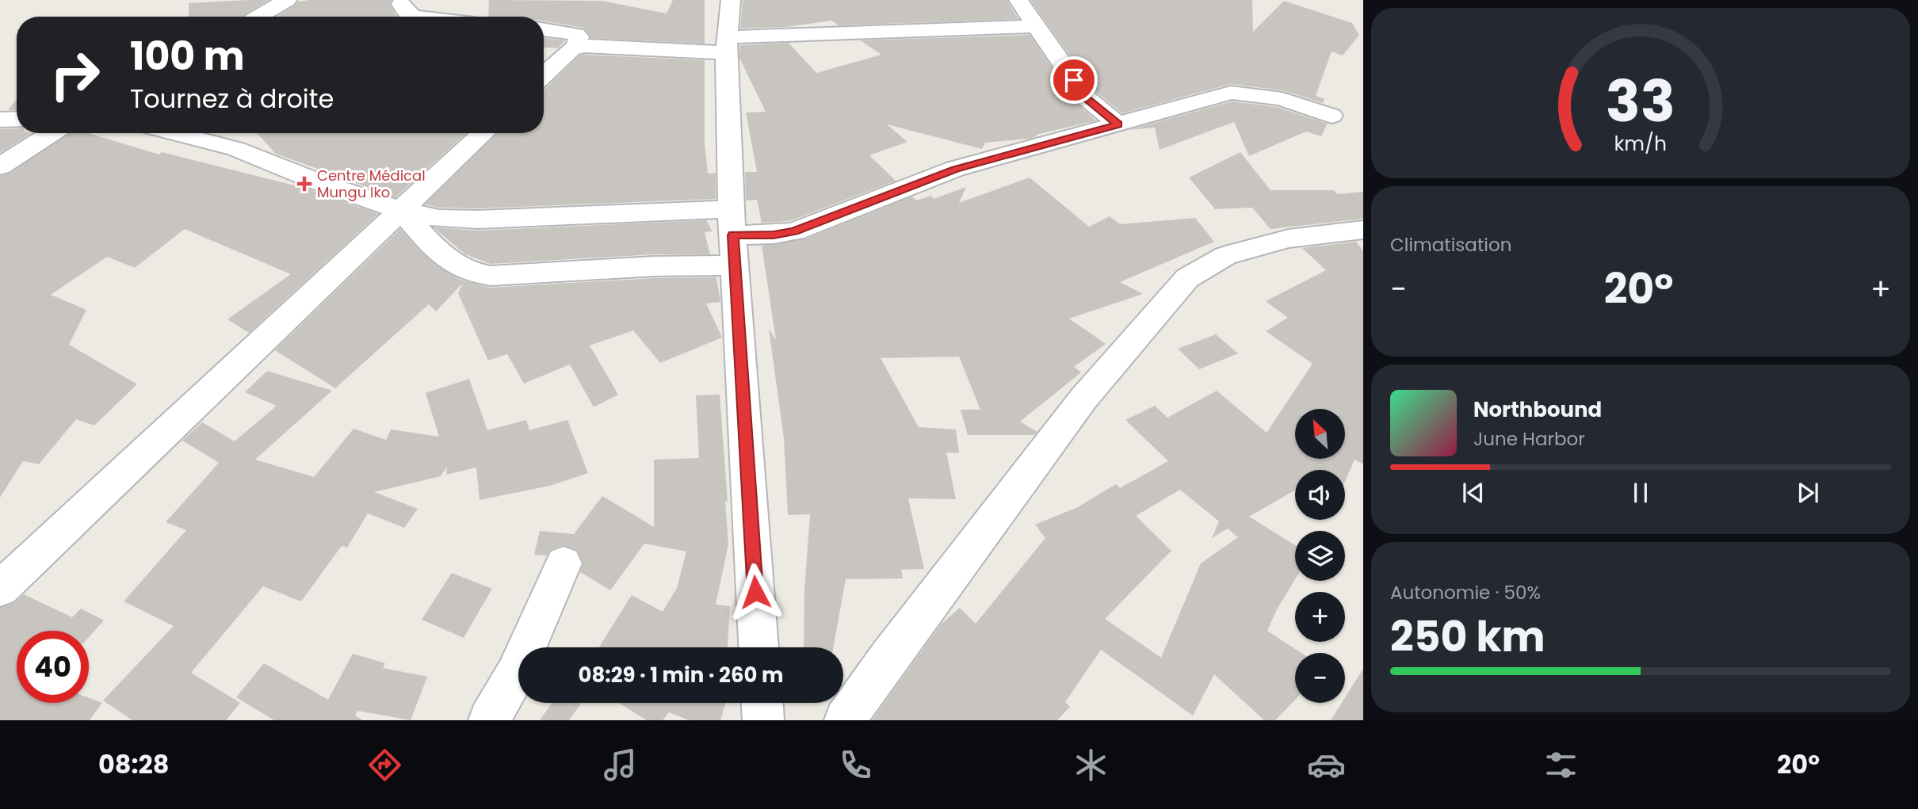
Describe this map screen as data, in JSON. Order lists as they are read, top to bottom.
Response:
{
  "places": {
    "health": ["Centre Médical Mungu Iko"]
  },
  "north": "top left",
  "page": {
    "turn": ["100 m", "Tournez à droite"],
    "tile": [
      "Climatisation",
      ["Autonomie · 50%", "250 km"]
    ],
    "heat": ["−", "20°", "+"],
    "song": ["Northbound", "June Harbor"],
    "map_buttons": ["+", "−"],
    "limit": "40",
    "trip": "08:29 · 1 min · 260 m",
    "tabs": ["08:28", "20°"],
    "gauge": ["33", "km/h"]
  }
}
